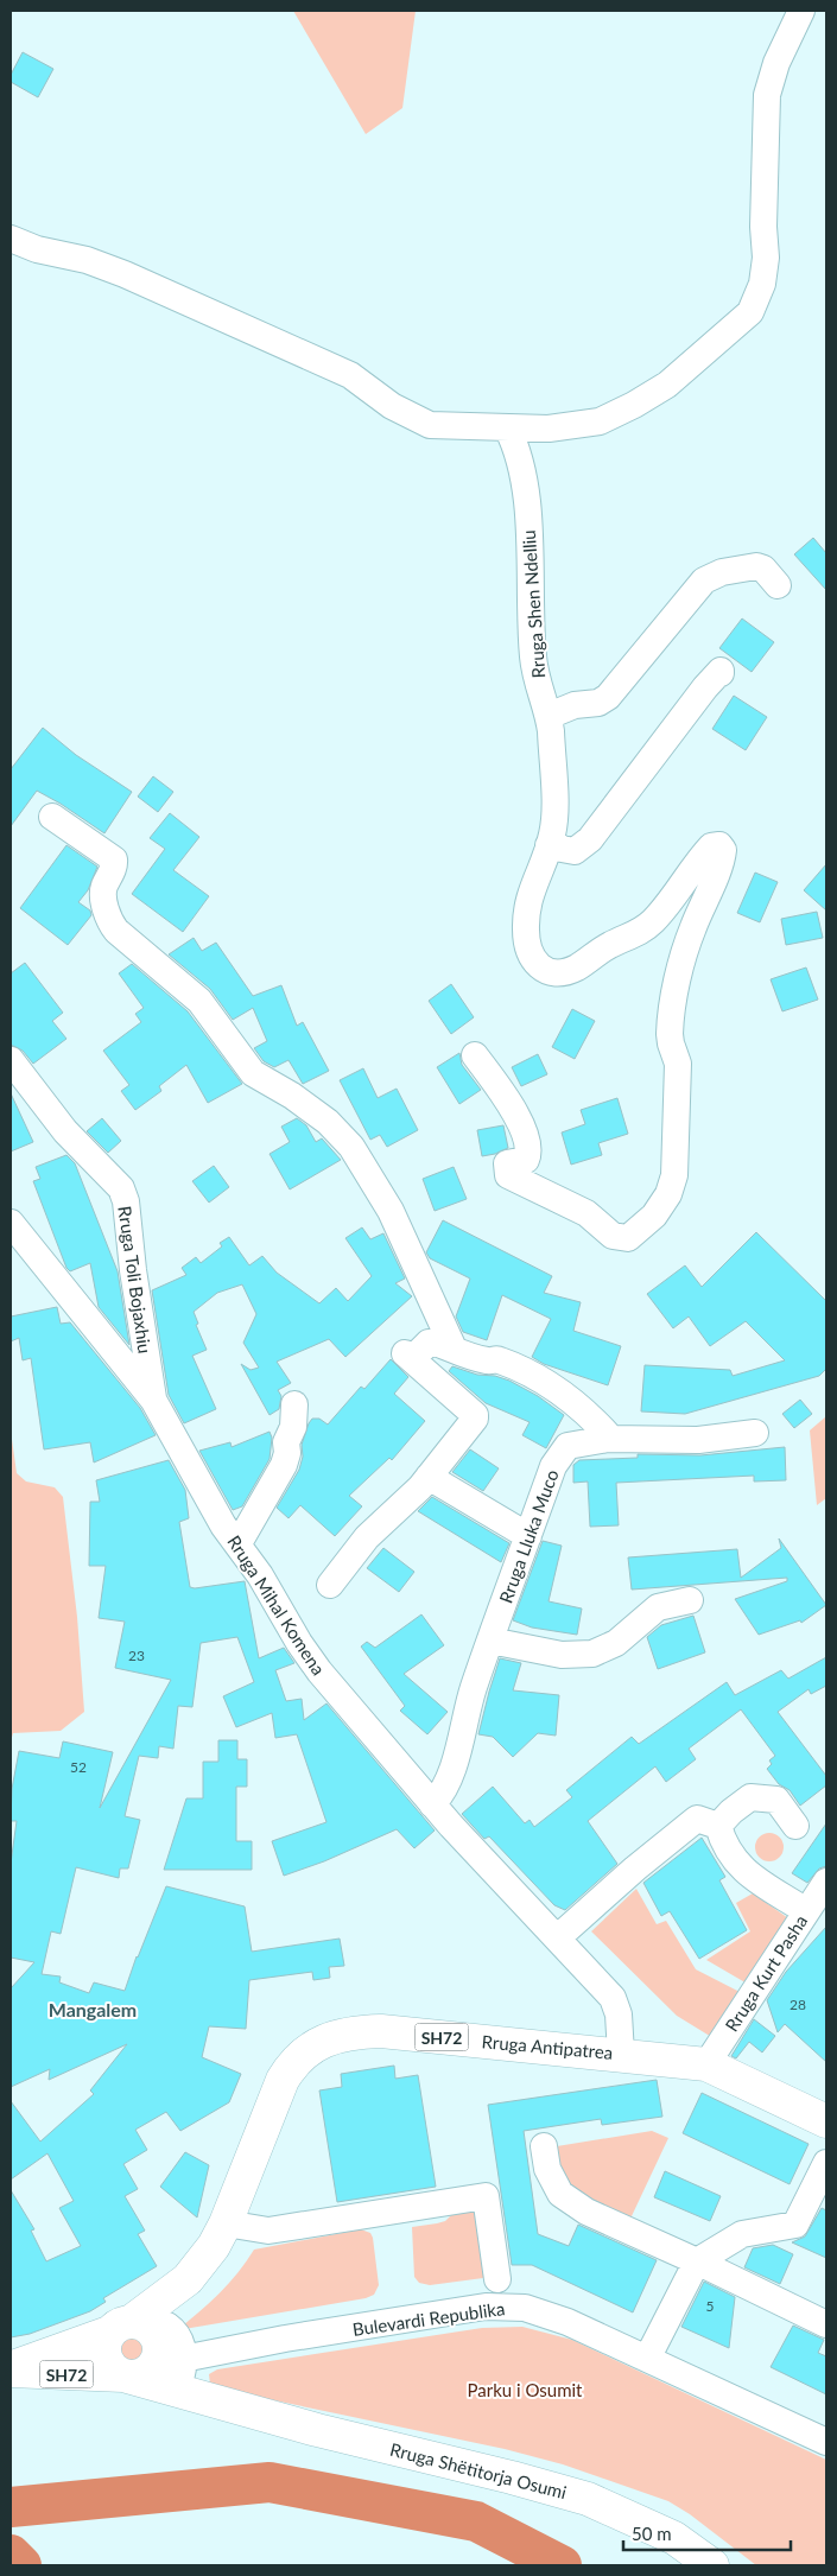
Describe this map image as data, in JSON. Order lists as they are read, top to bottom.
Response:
{
  "streets": {
    "main road": ["SH72", "Rruga Antipatrea", "Rruga Shëtitorja Osumi"],
    "street": [
      "Rruga Shen Ndelliu",
      "Rruga Toli Bojaxhiu",
      "Rruga Lluka Muco",
      "Rruga Mihal Komena",
      "Rruga Kurt Pasha",
      "Bulevardi Republika"
    ]
  },
  "crossings": [
    ["Rruga Toli Bojaxhiu", "Rruga Mihal Komena"],
    ["Rruga Lluka Muco", "Rruga Mihal Komena"],
    ["Rruga Mihal Komena", "Rruga Antipatrea"],
    ["Rruga Kurt Pasha", "Rruga Antipatrea"],
    ["SH72", "Rruga Antipatrea"],
    ["SH72", "Bulevardi Republika"],
    ["SH72", "Rruga Shëtitorja Osumi"],
    ["Rruga Antipatrea", "Rruga Shëtitorja Osumi"],
    ["Bulevardi Republika", "Rruga Shëtitorja Osumi"]
  ],
  "districts": ["Mangalem"],
  "parks": ["Parku i Osumit"],
  "house_numbers": [
    "23",
    "52",
    "28",
    "5"
  ],
  "scale_bar": "50 m"
}
